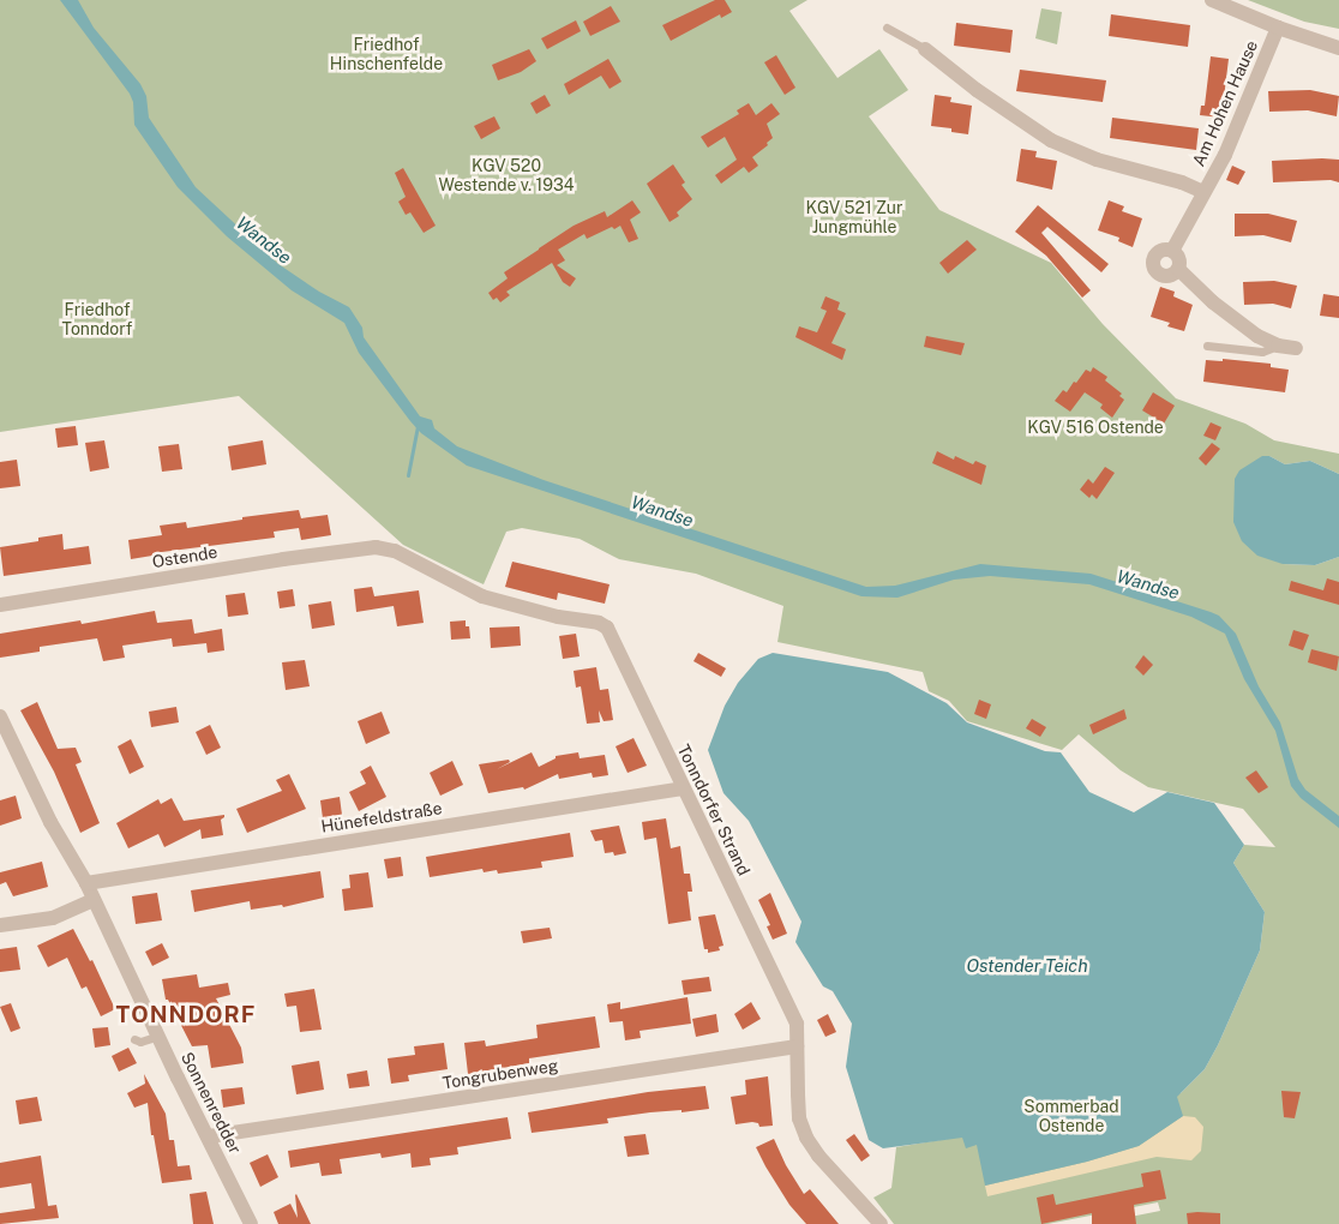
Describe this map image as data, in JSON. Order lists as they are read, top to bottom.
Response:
{
  "streets": {
    "street": [
      "Am Hohen Hause",
      "Ostende",
      "Tonndorfer Strand",
      "Hünefeldstraße",
      "Tongrubenweg",
      "Sonnenredder"
    ]
  },
  "crossings": [
    ["Ostende", "Tonndorfer Strand"],
    ["Tonndorfer Strand", "Hünefeldstraße"],
    ["Tonndorfer Strand", "Tongrubenweg"],
    ["Hünefeldstraße", "Sonnenredder"],
    ["Tongrubenweg", "Sonnenredder"]
  ],
  "districts": ["TONNDORF"],
  "water": ["Wandse", "Ostender Teich"],
  "parks": [
    "Friedhof Hinschenfelde",
    "KGV 520 Westende v. 1934",
    "KGV 521 Zur Jungmühle",
    "Friedhof Tonndorf",
    "KGV 516 Ostende",
    "Sommerbad Ostende"
  ]
}
